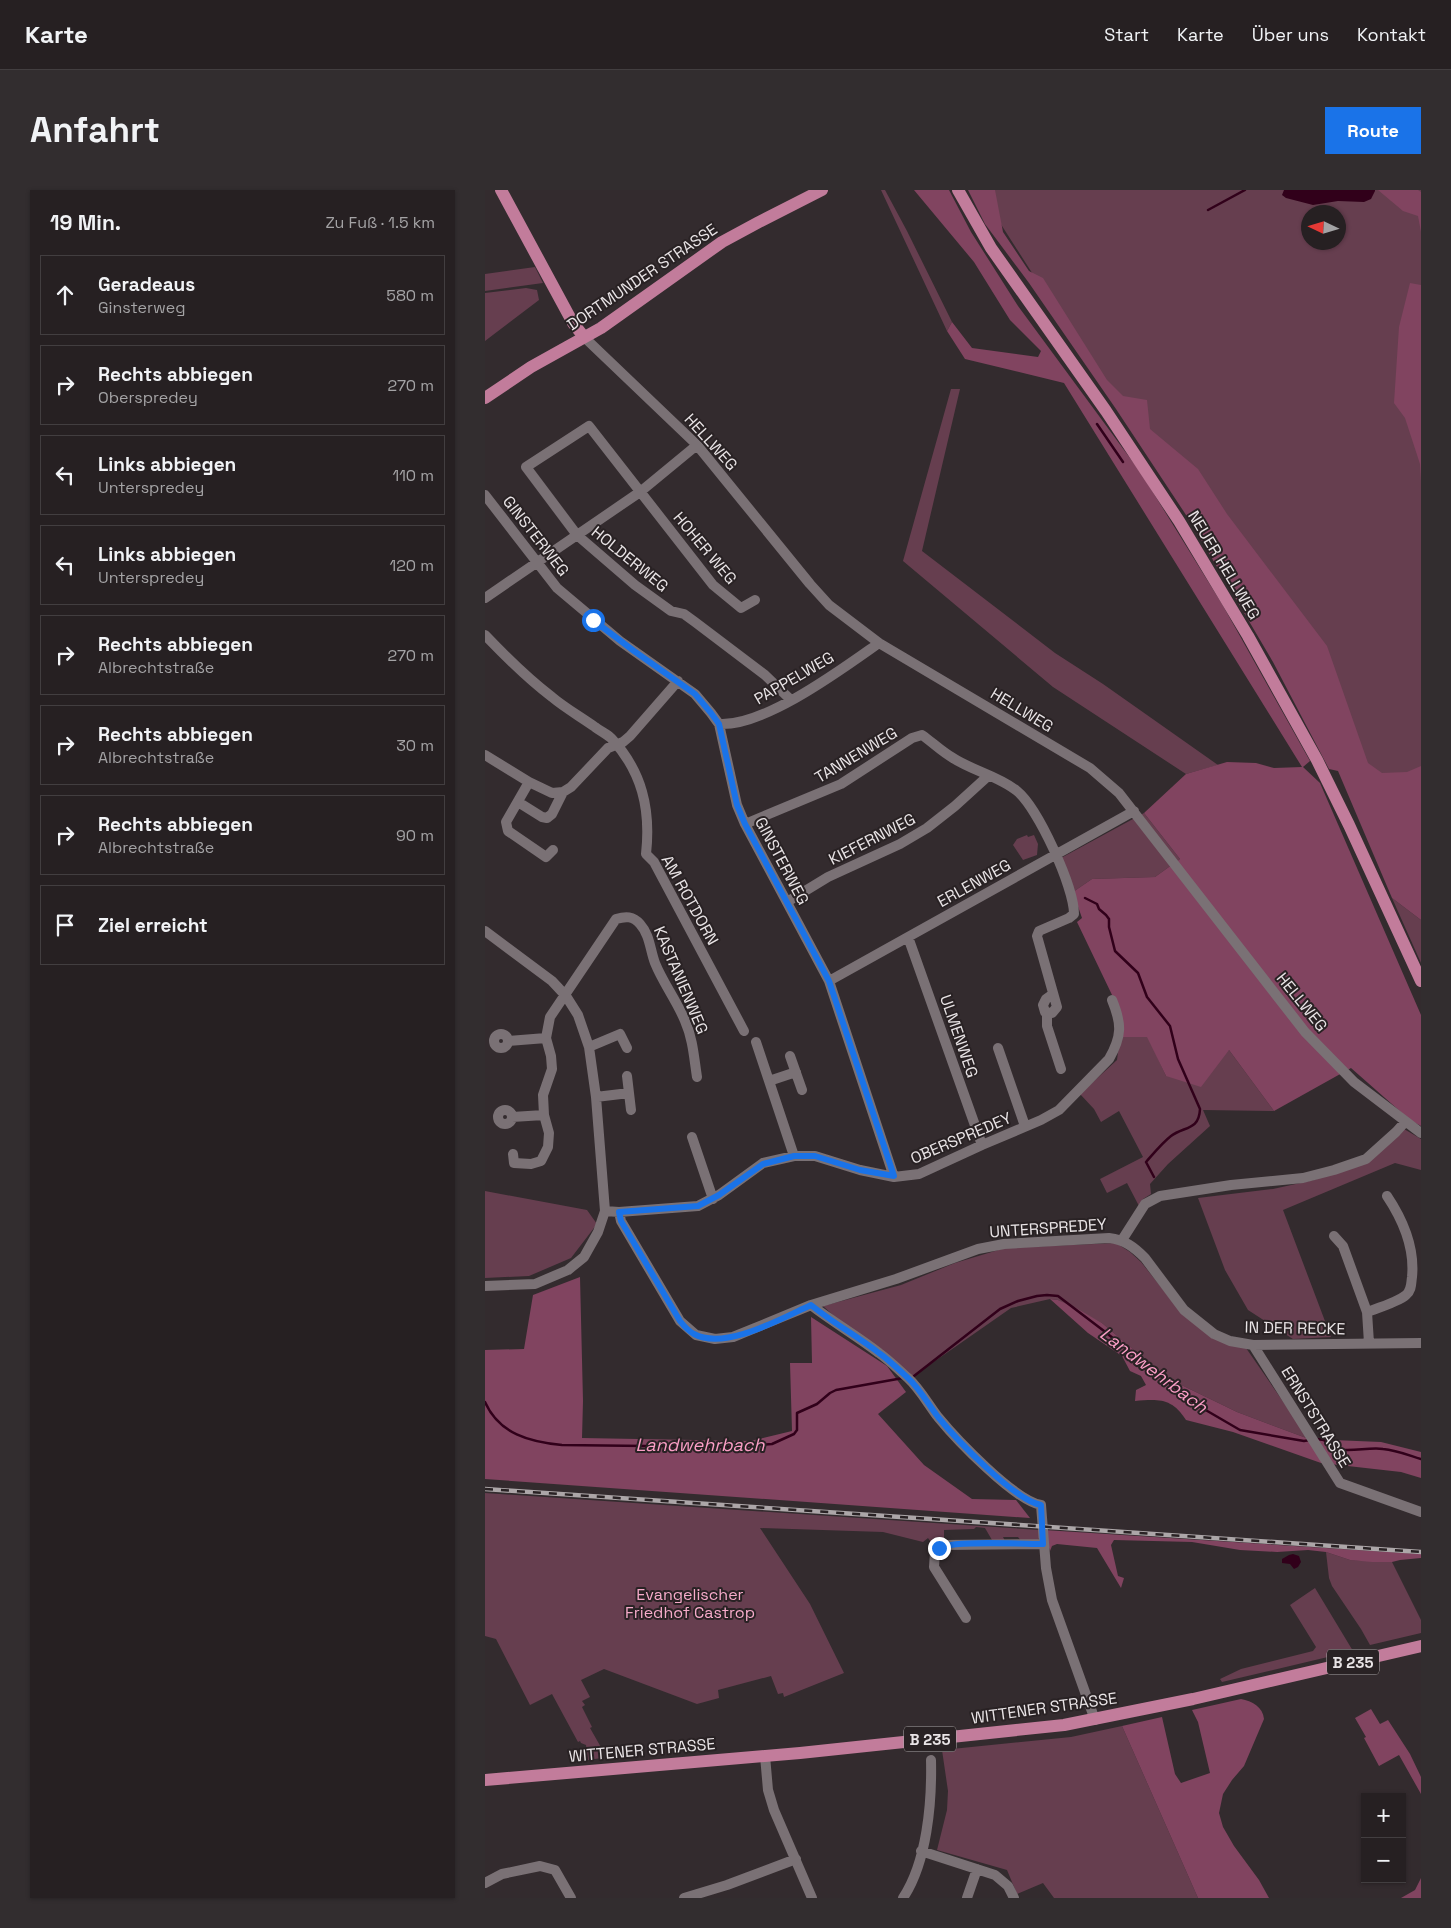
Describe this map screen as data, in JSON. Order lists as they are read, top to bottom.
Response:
{
  "streets": {
    "main road": [
      "DORTMUNDER STRASSE",
      "NEUER HELLWEG",
      "B 235",
      "WITTENER STRASSE"
    ],
    "street": [
      "HELLWEG",
      "GINSTERWEG",
      "HOHER WEG",
      "HOLDERWEG",
      "PAPPELWEG",
      "TANNENWEG",
      "KIEFERNWEG",
      "ERLENWEG",
      "AM ROTDORN",
      "KASTANIENWEG",
      "ULMENWEG",
      "OBERSPREDEY",
      "UNTERSPREDEY",
      "IN DER RECKE",
      "ERNSTSTRASSE"
    ]
  },
  "crossings": [
    ["DORTMUNDER STRASSE", "HELLWEG"],
    ["HELLWEG", "PAPPELWEG"],
    ["HELLWEG", "ERLENWEG"],
    ["HELLWEG", "UNTERSPREDEY"],
    ["GINSTERWEG", "PAPPELWEG"],
    ["GINSTERWEG", "TANNENWEG"],
    ["GINSTERWEG", "KIEFERNWEG"],
    ["GINSTERWEG", "ERLENWEG"],
    ["GINSTERWEG", "OBERSPREDEY"],
    ["HOHER WEG", "HOLDERWEG"],
    ["HOLDERWEG", "PAPPELWEG"],
    ["TANNENWEG", "KIEFERNWEG"],
    ["TANNENWEG", "ERLENWEG"],
    ["ERLENWEG", "ULMENWEG"],
    ["ULMENWEG", "OBERSPREDEY"],
    ["OBERSPREDEY", "UNTERSPREDEY"],
    ["UNTERSPREDEY", "IN DER RECKE"],
    ["IN DER RECKE", "ERNSTSTRASSE"]
  ],
  "water": ["Landwehrbach"],
  "parks": ["Evangelischer Friedhof Castrop"],
  "north": "left",
  "page": {
    "header": "Karte",
    "nav": [
      "Start",
      "Karte",
      "Über uns",
      "Kontakt"
    ],
    "buttons": "Route",
    "title": "Anfahrt",
    "heading": ["19 Min.", "Zu Fuß · 1.5 km"],
    "list": [
      ["Geradeaus", "Ginsterweg", "580 m"],
      ["Rechts abbiegen", "Oberspredey", "270 m"],
      ["Links abbiegen", "Unterspredey", "110 m"],
      ["Links abbiegen", "Unterspredey", "120 m"],
      ["Rechts abbiegen", "Albrechtstraße", "270 m"],
      ["Rechts abbiegen", "Albrechtstraße", "30 m"],
      ["Rechts abbiegen", "Albrechtstraße", "90 m"],
      "Ziel erreicht"
    ],
    "map_buttons": ["+", "−"]
  }
}
